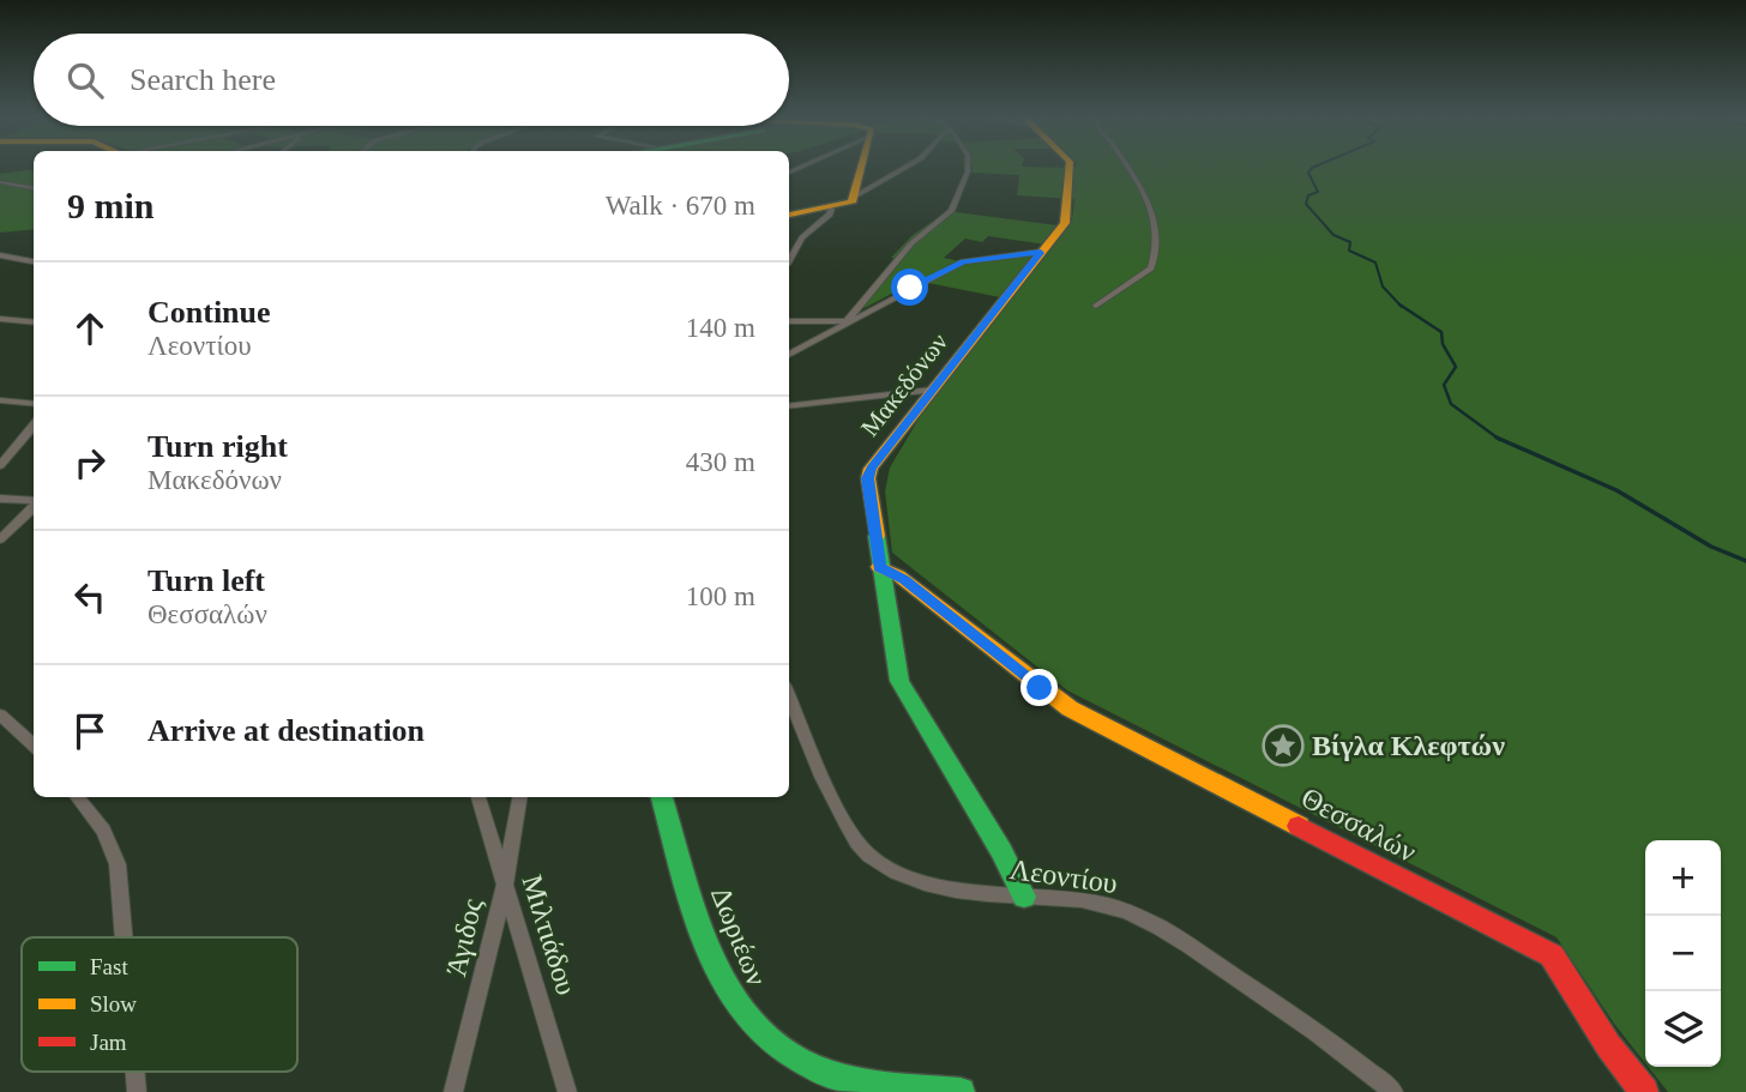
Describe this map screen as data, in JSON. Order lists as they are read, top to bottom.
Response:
{
  "streets": {
    "street": [
      "Μακεδόνων",
      "Θεσσαλών",
      "Λεοντίου",
      "Μιλτιάδου",
      "Δωριέων",
      "Άγιδος"
    ]
  },
  "crossings": [
    ["Μακεδόνων", "Θεσσαλών"],
    ["Μακεδόνων", "Λεοντίου"],
    ["Μιλτιάδου", "Άγιδος"]
  ],
  "places": {
    "place": ["Βίγλα Κλεφτών"]
  },
  "legend": ["Fast", "Slow", "Jam"],
  "page": {
    "search": "Search here",
    "heading": ["9 min", "Walk · 670 m"],
    "list": [
      ["Continue", "Λεοντίου", "140 m"],
      ["Turn right", "Μακεδόνων", "430 m"],
      ["Turn left", "Θεσσαλών", "100 m"],
      "Arrive at destination"
    ],
    "map_buttons": ["+", "−"]
  }
}
